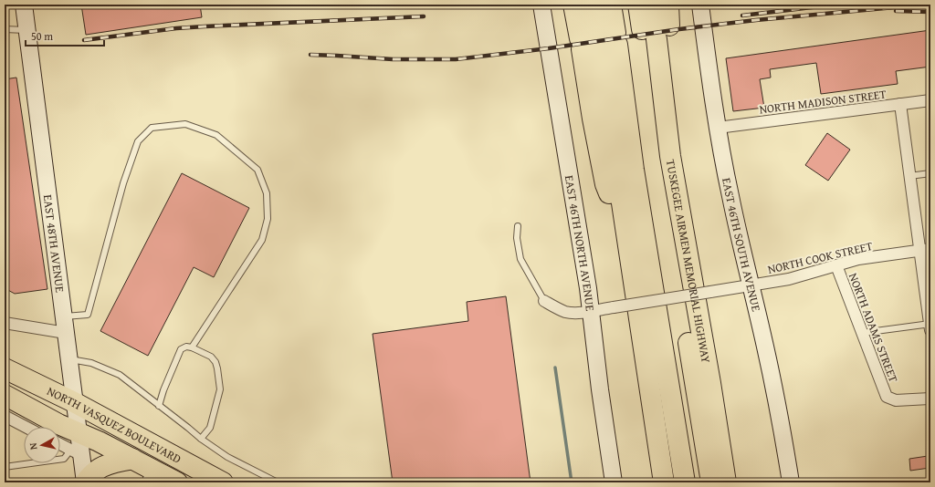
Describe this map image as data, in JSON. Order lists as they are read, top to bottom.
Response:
{
  "streets": {
    "highway": ["TUSKEGEE AIRMEN MEMORIAL HIGHWAY", "NORTH VASQUEZ BOULEVARD"],
    "main road": ["EAST 48TH AVENUE", "EAST 46TH NORTH AVENUE", "EAST 46TH SOUTH AVENUE"],
    "street": ["NORTH MADISON STREET", "NORTH COOK STREET", "NORTH ADAMS STREET"]
  },
  "crossings": [
    ["NORTH MADISON STREET", "EAST 46TH SOUTH AVENUE"],
    ["EAST 48TH AVENUE", "NORTH VASQUEZ BOULEVARD"],
    ["EAST 46TH NORTH AVENUE", "NORTH COOK STREET"],
    ["EAST 46TH SOUTH AVENUE", "NORTH COOK STREET"],
    ["NORTH COOK STREET", "NORTH ADAMS STREET"]
  ],
  "scale_bar": "50 m",
  "north": "left"
}
